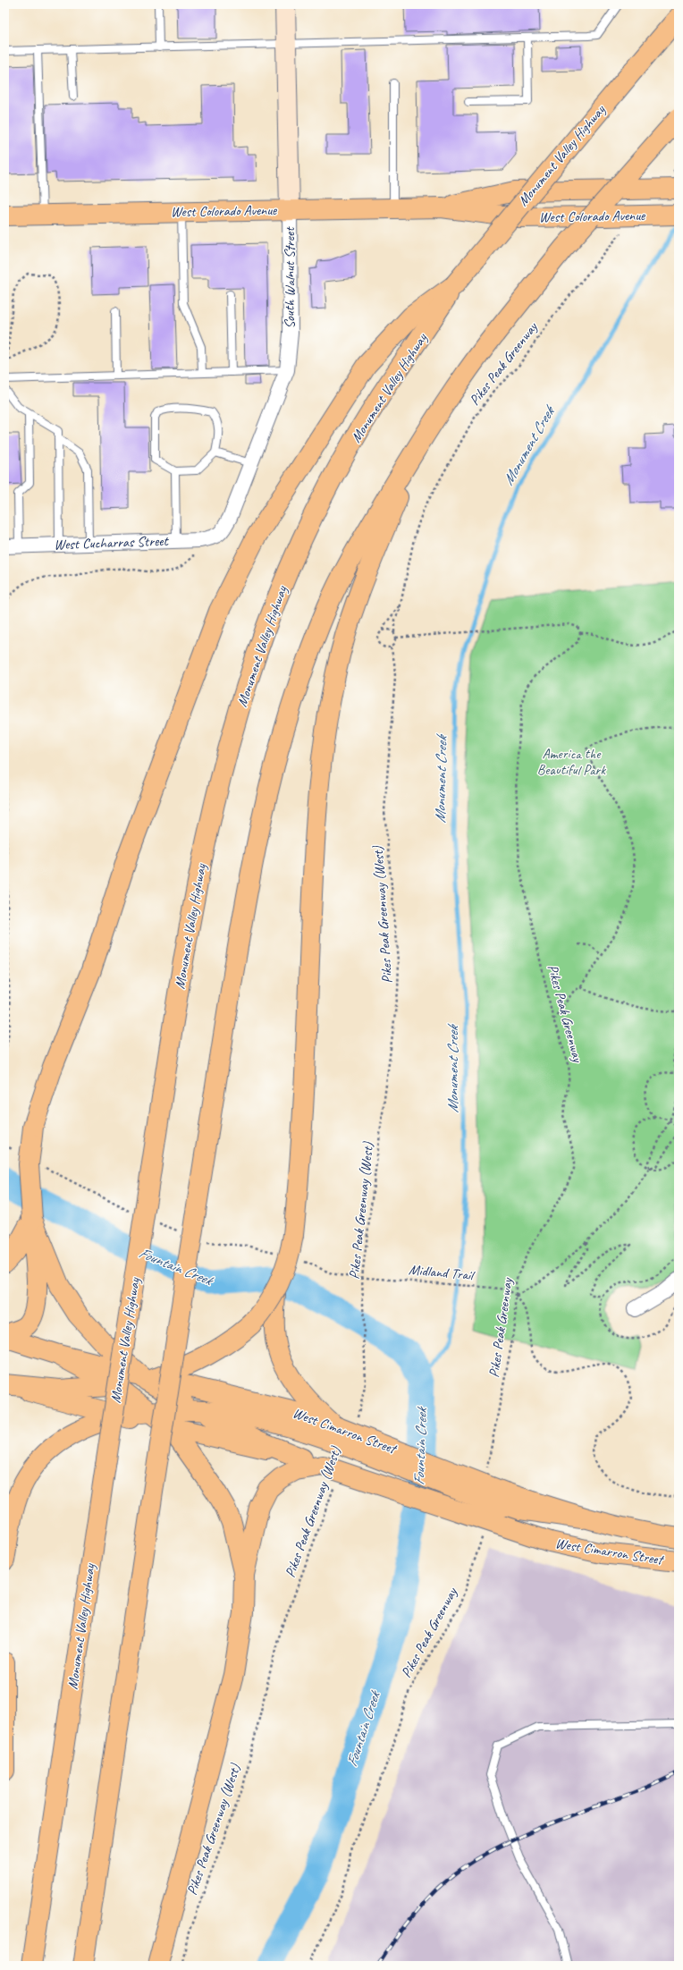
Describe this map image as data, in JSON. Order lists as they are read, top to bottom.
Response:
{
  "streets": {
    "main road": [
      "Monument Valley Highway",
      "West Colorado Avenue",
      "South Walnut Street",
      "West Cimarron Street"
    ],
    "street": ["West Cucharras Street"],
    "path": ["Pikes Peak Greenway", "Pikes Peak Greenway (West)", "Midland Trail"]
  },
  "crossings": [
    ["West Colorado Avenue", "South Walnut Street"],
    ["South Walnut Street", "West Cucharras Street"],
    ["Pikes Peak Greenway", "Pikes Peak Greenway (West)"],
    ["Pikes Peak Greenway", "Midland Trail"],
    ["Pikes Peak Greenway (West)", "Midland Trail"]
  ],
  "water": ["Monument Creek", "Fountain Creek"],
  "parks": ["America the Beautiful Park"]
}
